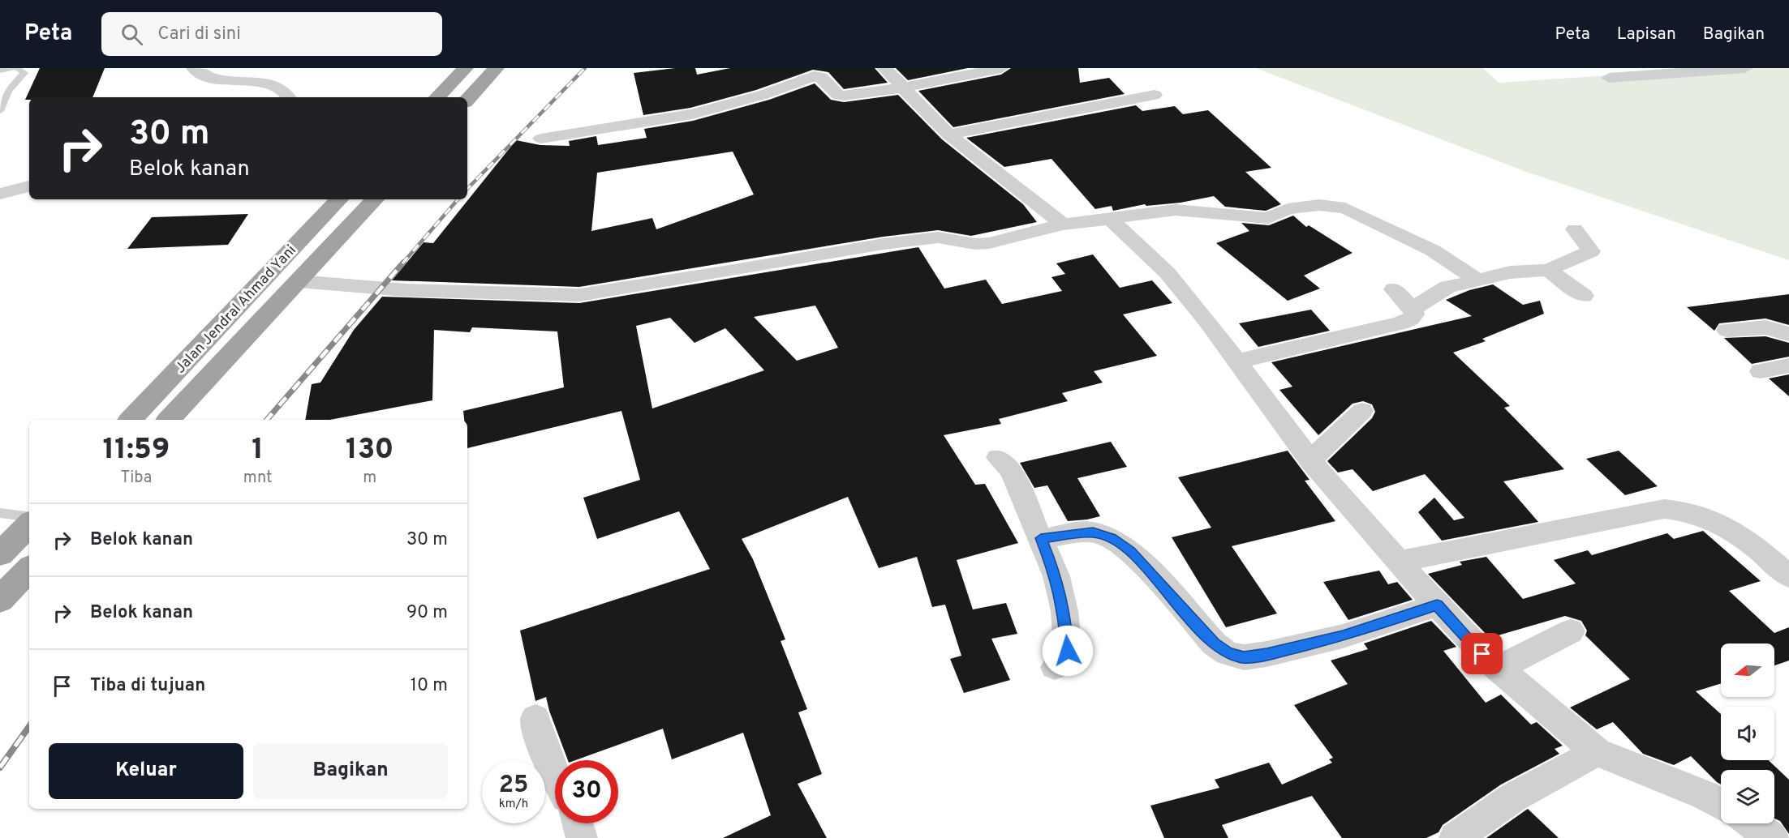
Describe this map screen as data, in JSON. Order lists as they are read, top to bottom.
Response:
{
  "streets": {
    "highway": ["Jalan Jendral Ahmad Yani"]
  },
  "north": "left",
  "page": {
    "header": "Peta",
    "search": "Cari di sini",
    "nav": ["Peta", "Lapisan", "Bagikan"],
    "turn": ["30 m", "Belok kanan"],
    "eta": [
      "11:59",
      "Tiba",
      "1",
      "mnt",
      "130",
      "m"
    ],
    "list": [
      {
        "name": "Belok kanan",
        "value": "30 m"
      },
      {
        "name": "Belok kanan",
        "value": "90 m"
      },
      {
        "name": "Tiba di tujuan",
        "value": "10 m"
      }
    ],
    "buttons": ["Keluar", "Bagikan"],
    "speed": "25 km/h",
    "limit": "30"
  }
}
